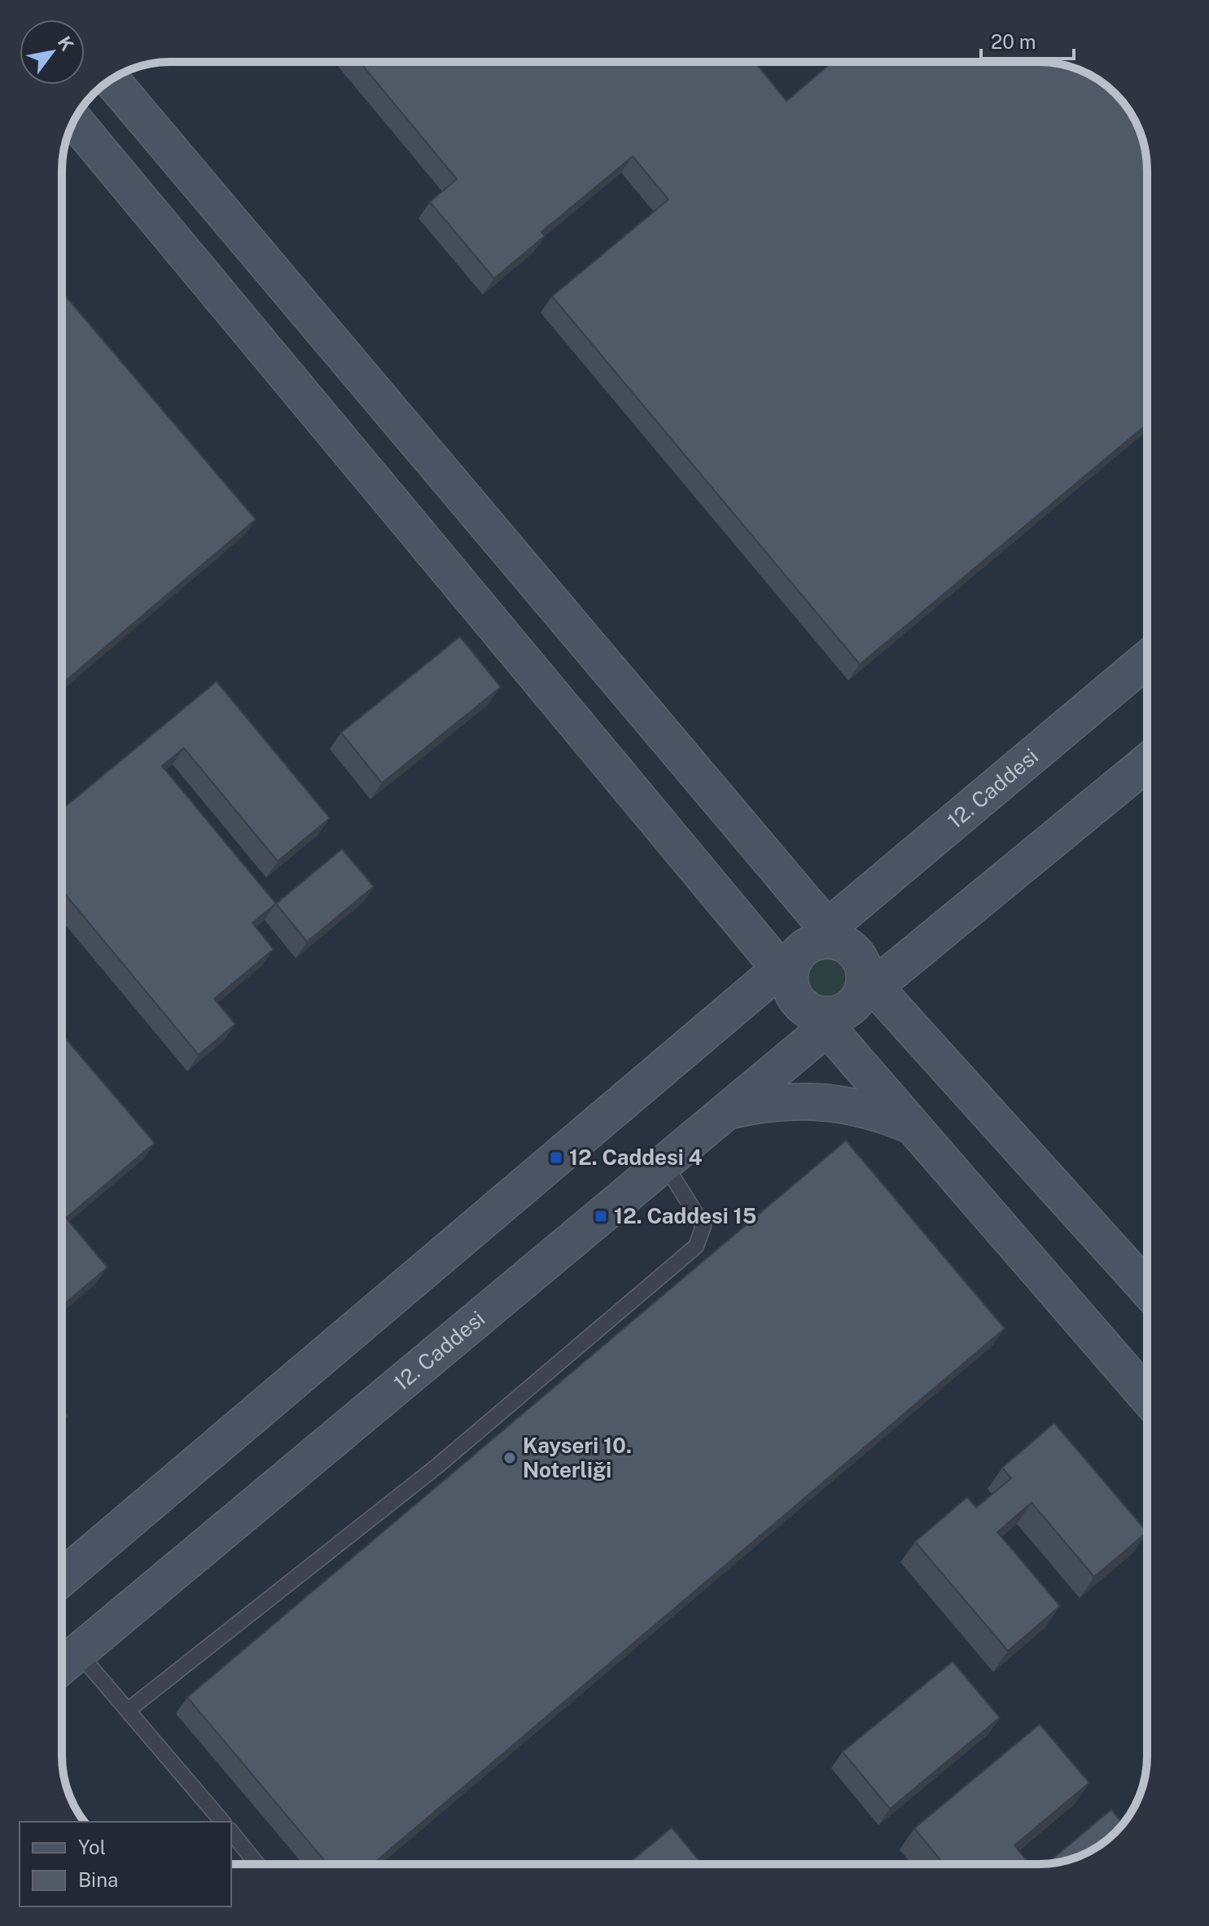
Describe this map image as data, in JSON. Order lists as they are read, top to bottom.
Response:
{
  "streets": {
    "street": ["12. Caddesi"]
  },
  "places": {
    "transit": ["12. Caddesi 4", "12. Caddesi 15"],
    "other": ["Kayseri 10. Noterliği"]
  },
  "legend": ["Yol", "Bina"],
  "scale_bar": "20 m",
  "north": "top right"
}
